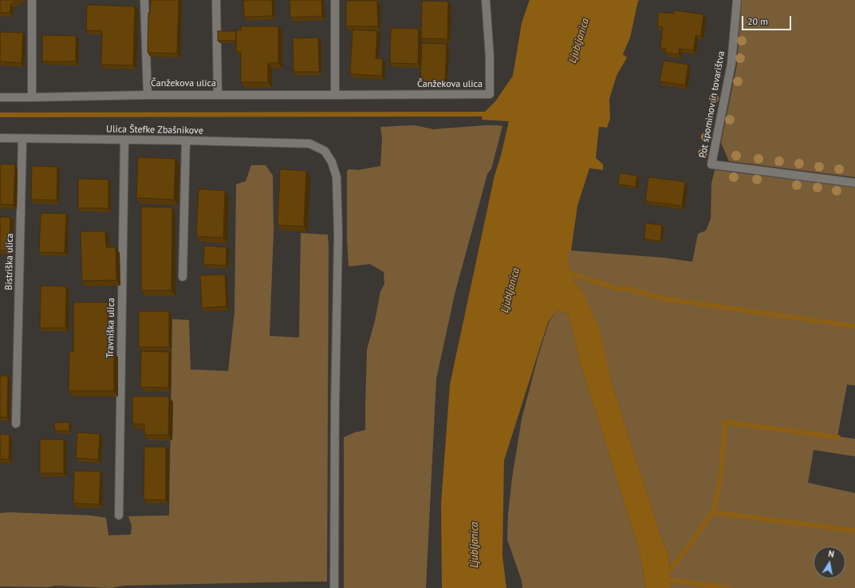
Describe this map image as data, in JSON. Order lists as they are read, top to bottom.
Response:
{
  "streets": {
    "street": [
      "Čanžekova ulica",
      "Pot spominov in tovarištva",
      "Ulica Štefke Zbašnikove",
      "Bistriška ulica",
      "Travniška ulica"
    ]
  },
  "crossings": [
    ["Ulica Štefke Zbašnikove", "Bistriška ulica"],
    ["Ulica Štefke Zbašnikove", "Travniška ulica"]
  ],
  "water": ["Ljubljanica"],
  "scale_bar": "20 m",
  "north": "top"
}
